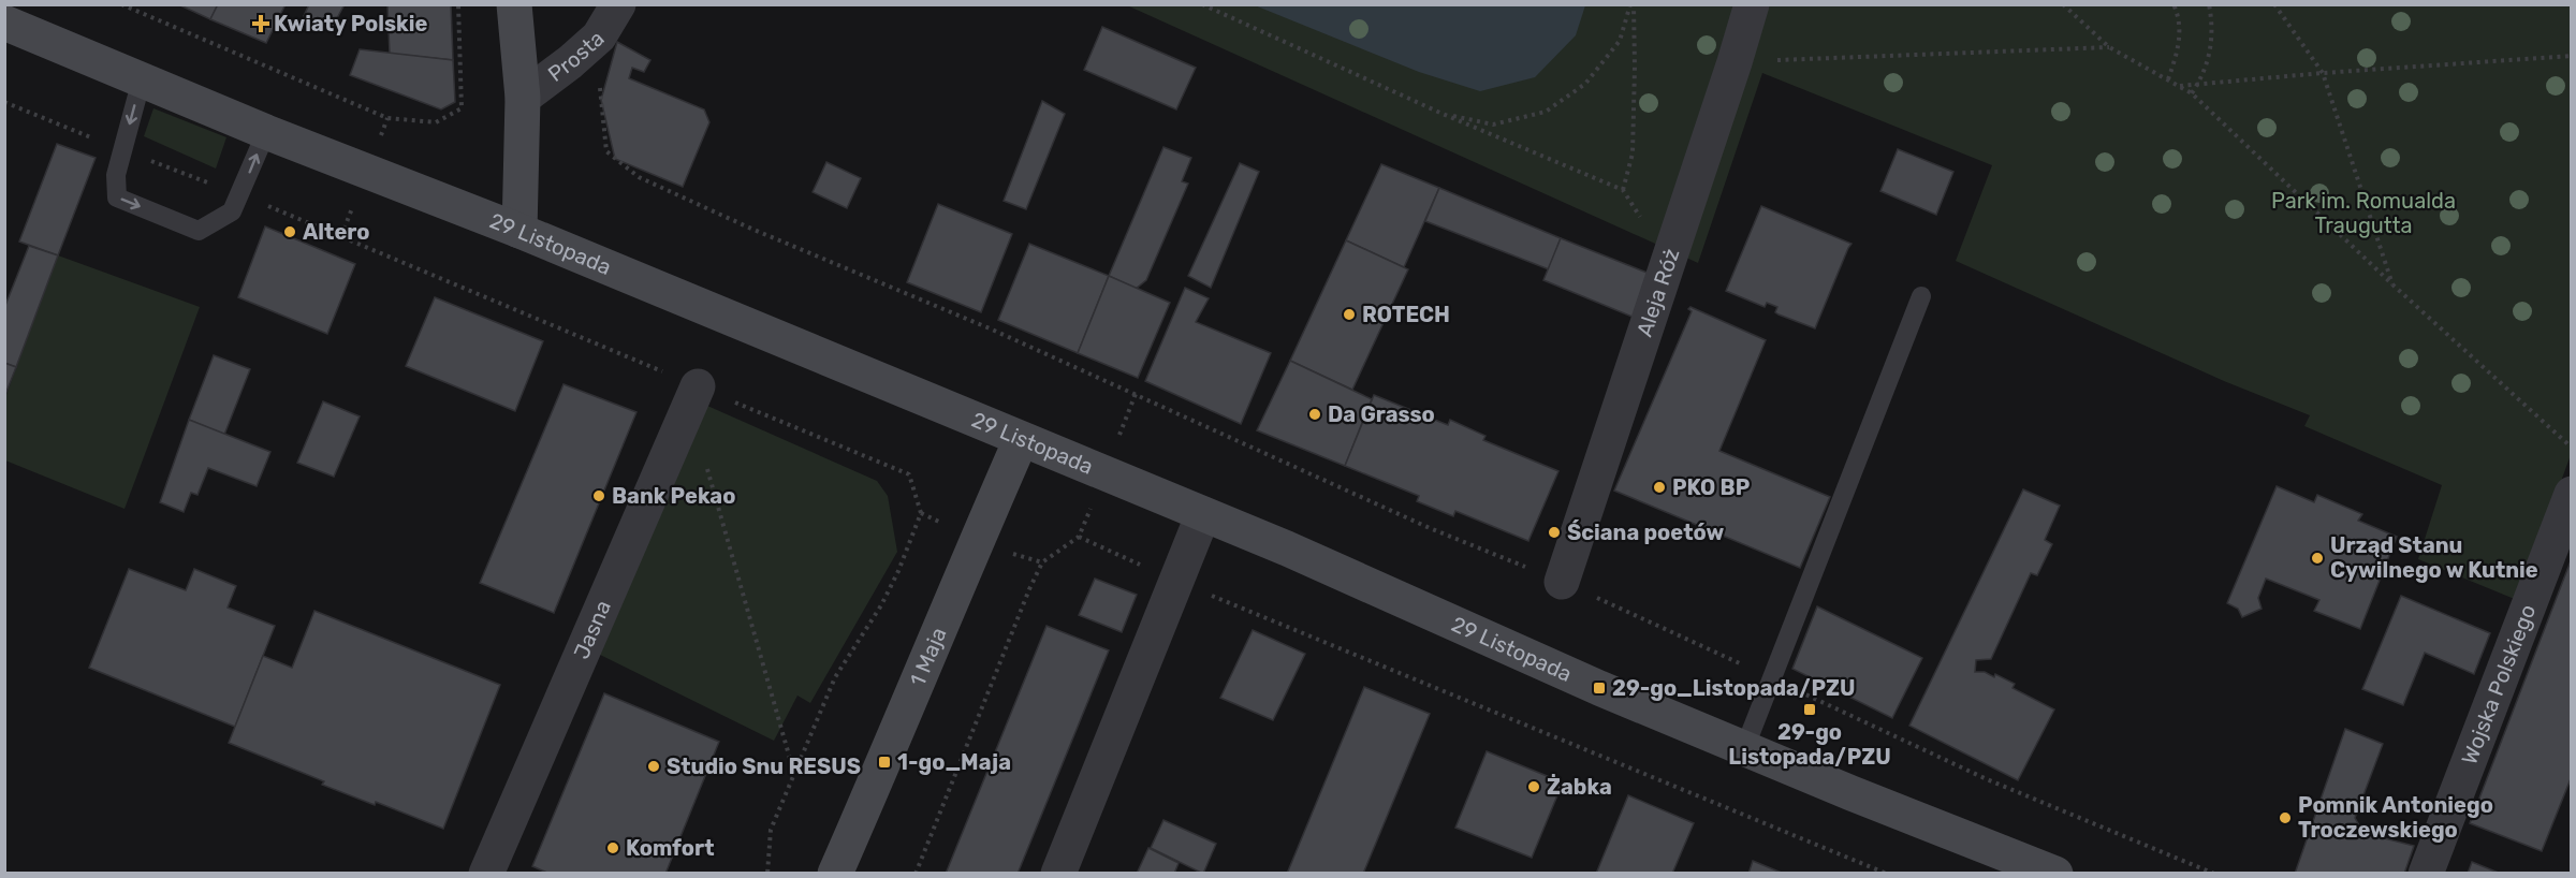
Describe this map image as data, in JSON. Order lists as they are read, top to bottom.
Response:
{
  "streets": {
    "street": [
      "Prosta",
      "29 Listopada",
      "Aleja Róż",
      "Jasna",
      "1 Maja",
      "Wojska Polskiego"
    ]
  },
  "crossings": [
    ["29 Listopada", "1 Maja"]
  ],
  "parks": ["Park im. Romualda Traugutta"],
  "places": {
    "health": ["Kwiaty Polskie"],
    "other": [
      "Altero",
      "ROTECH",
      "Da Grasso",
      "PKO BP",
      "Bank Pekao",
      "Ściana poetów",
      "Urząd Stanu Cywilnego w Kutnie",
      "Studio Snu RESUS",
      "Żabka",
      "Pomnik Antoniego Troczewskiego",
      "Komfort"
    ],
    "transit": ["29-go_Listopada/PZU", "29-go Listopada/PZU", "1-go_Maja"]
  }
}
